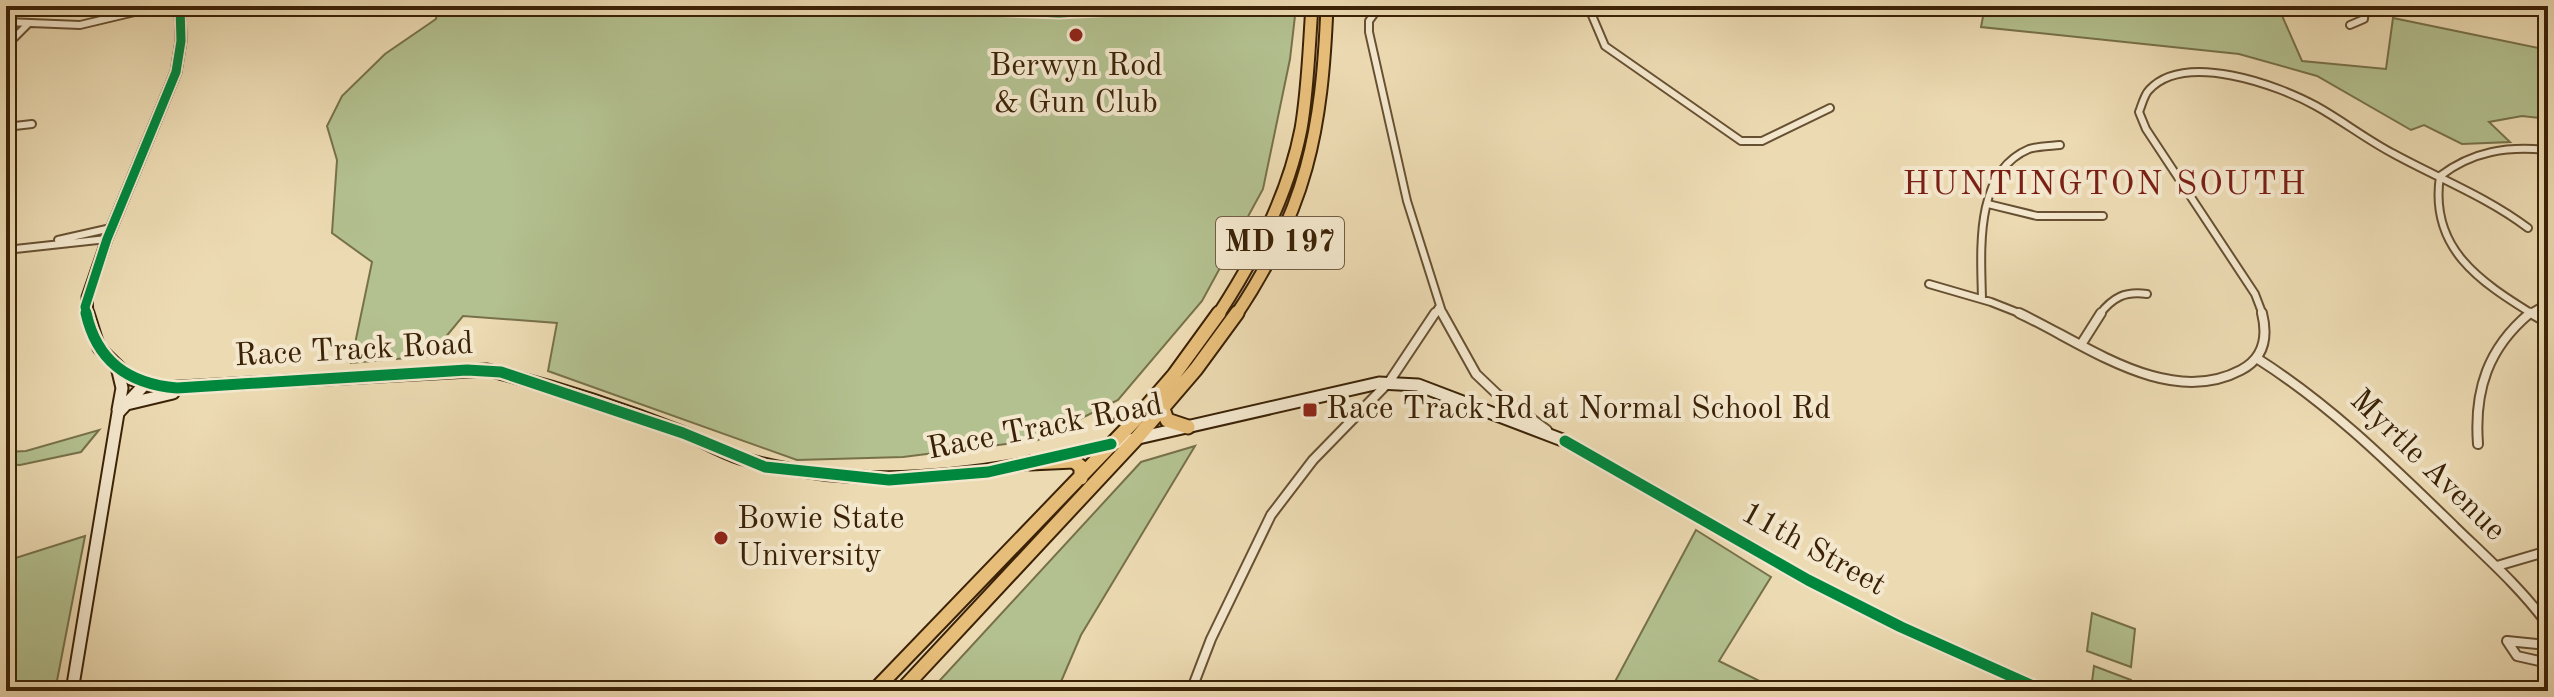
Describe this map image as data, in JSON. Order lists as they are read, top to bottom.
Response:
{
  "streets": {
    "main road": ["MD 197"],
    "street": ["Race Track Road", "Myrtle Avenue", "11th Street"]
  },
  "crossings": [
    ["MD 197", "Race Track Road"],
    ["Race Track Road", "11th Street"]
  ],
  "districts": ["HUNTINGTON SOUTH"],
  "places": {
    "other": ["Berwyn Rod & Gun Club", "Bowie State University"],
    "transit": ["Race Track Rd at Normal School Rd"]
  }
}
